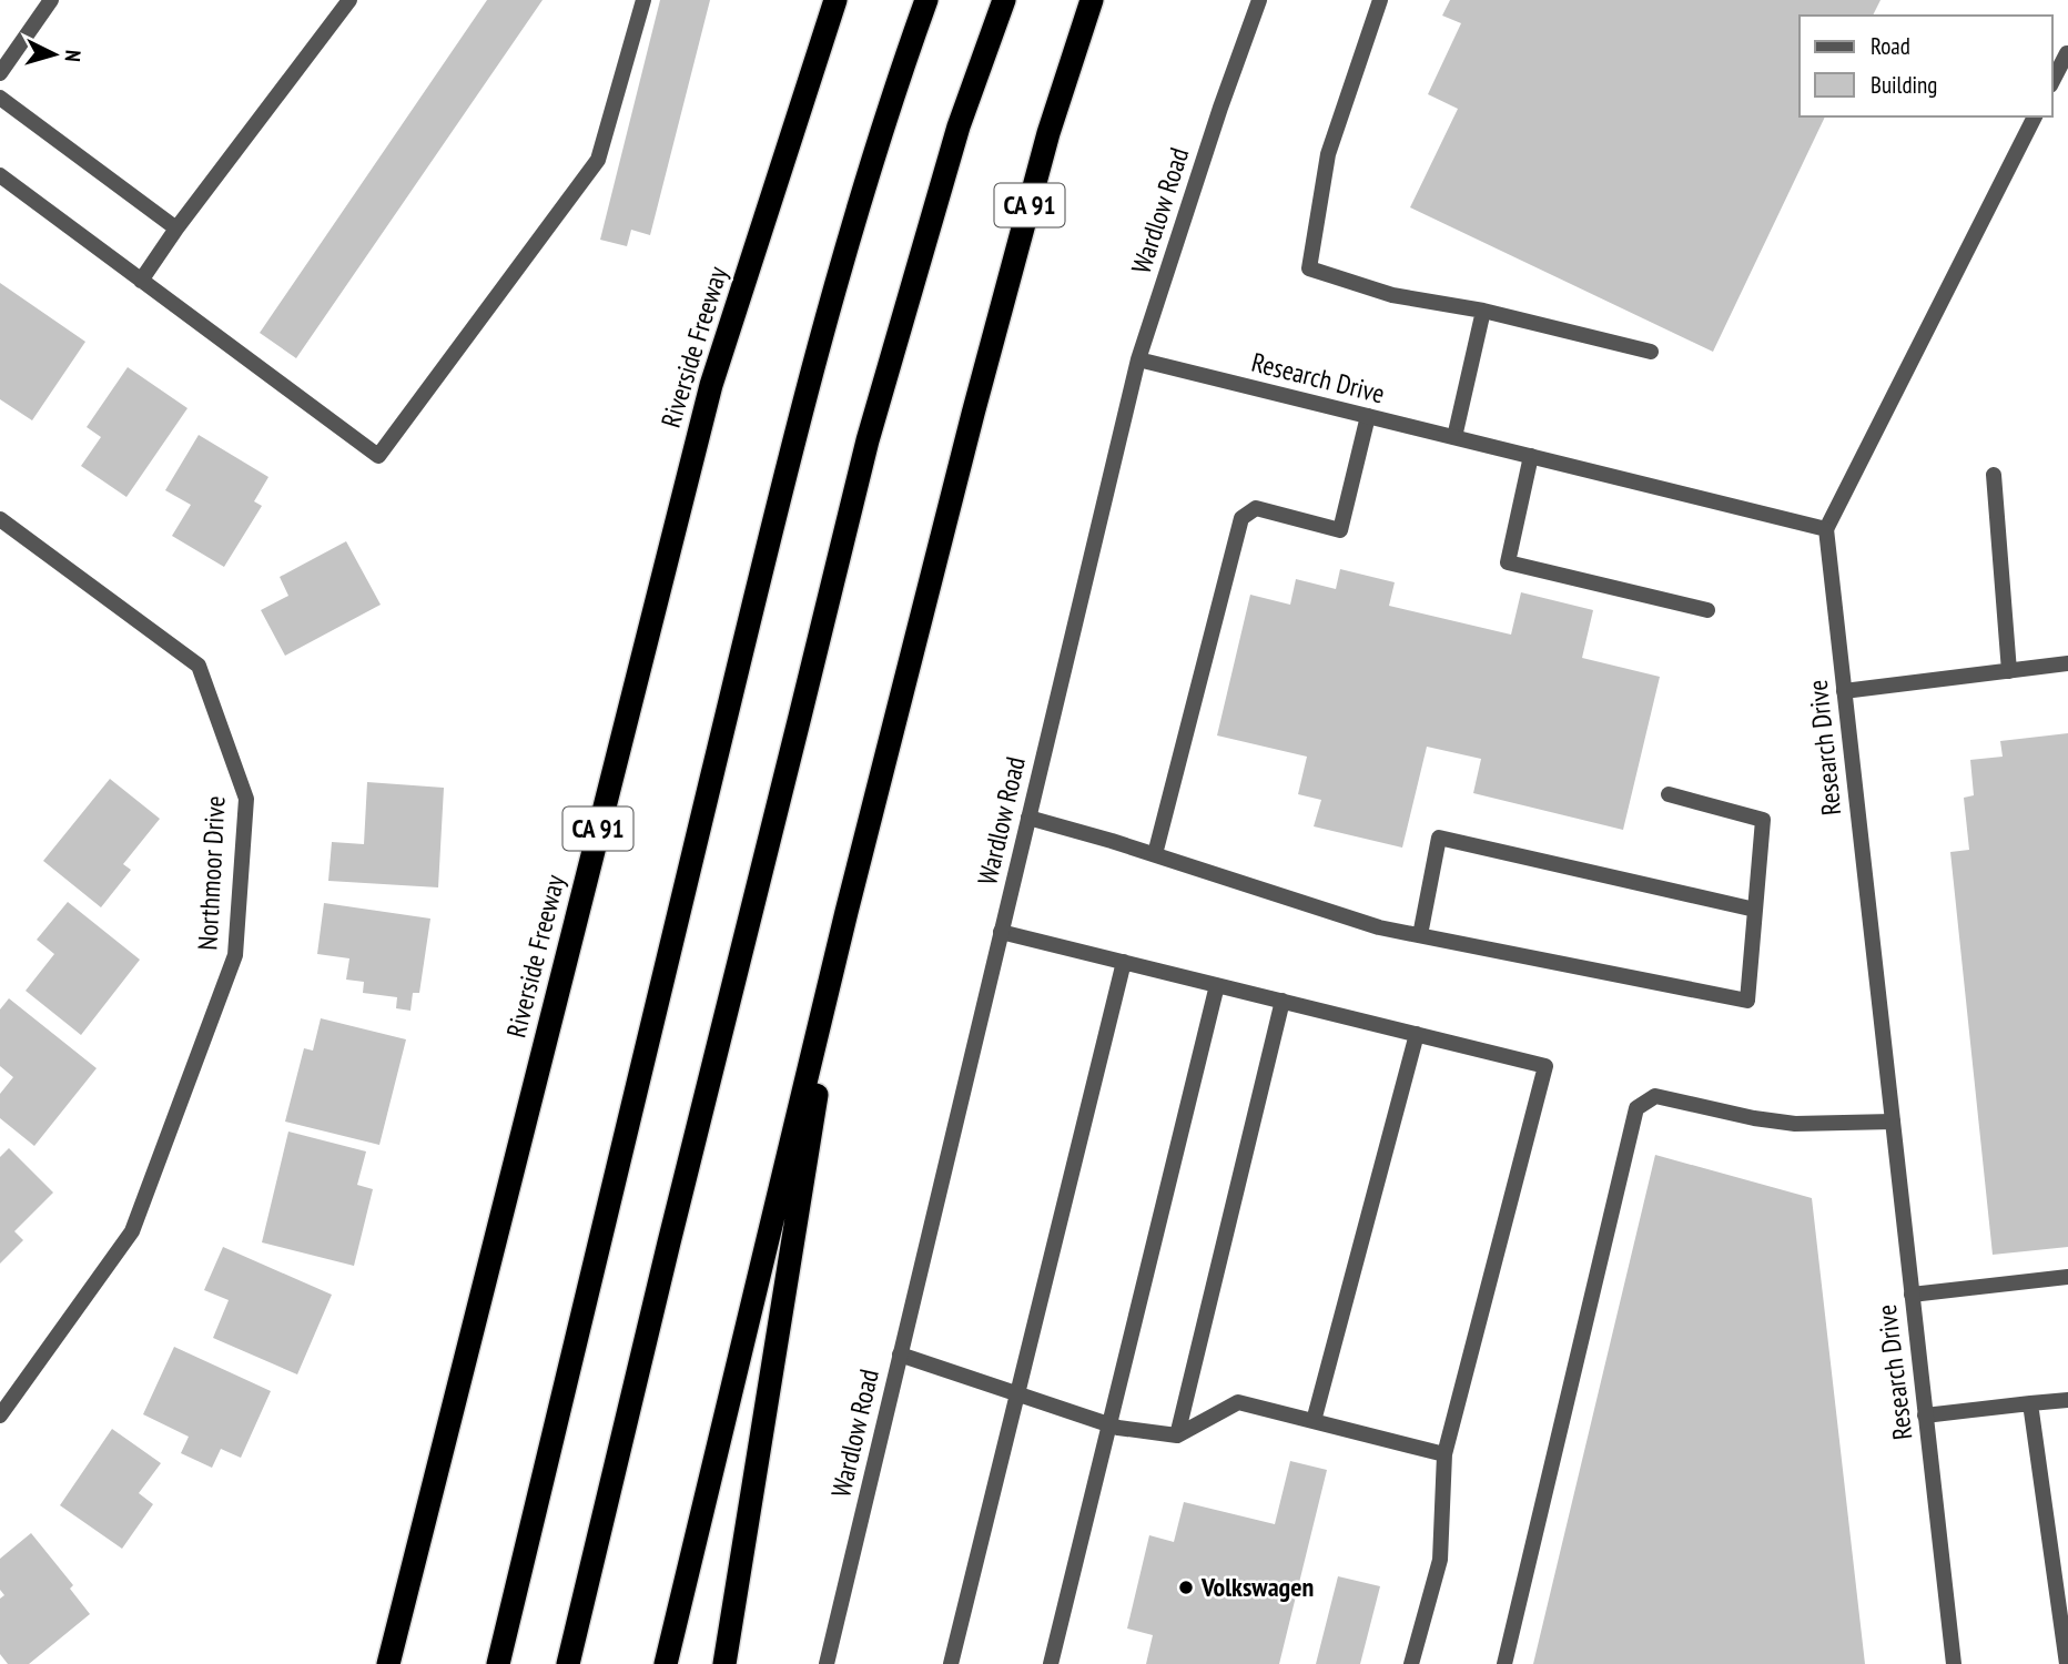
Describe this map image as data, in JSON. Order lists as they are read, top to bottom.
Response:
{
  "streets": {
    "highway": ["CA 91", "Riverside Freeway"],
    "street": ["Wardlow Road", "Research Drive", "Northmoor Drive"]
  },
  "crossings": [
    ["Wardlow Road", "Research Drive"]
  ],
  "places": ["Volkswagen"],
  "legend": ["Road", "Building"],
  "north": "right"
}
